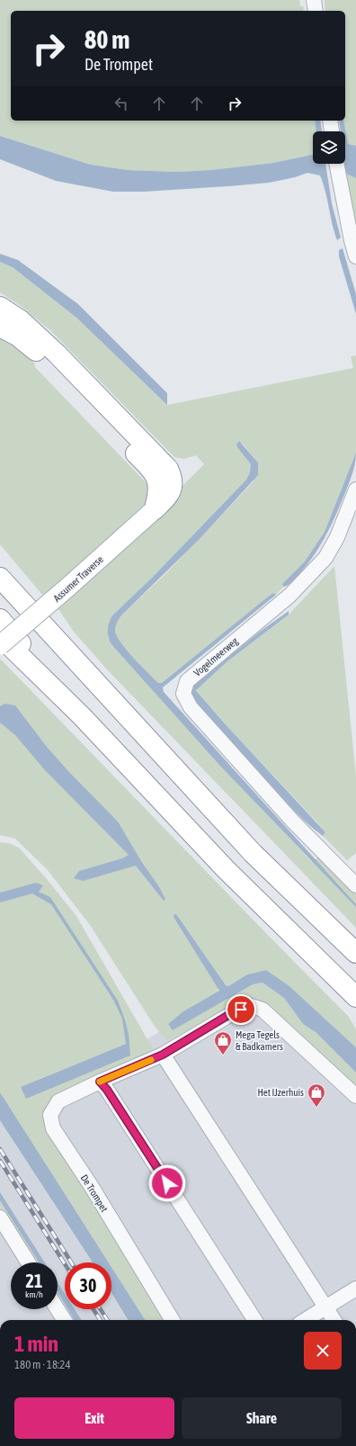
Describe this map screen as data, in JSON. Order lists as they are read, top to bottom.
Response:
{
  "streets": {
    "main road": ["Assumer Traverse"],
    "street": ["Vogelmeerweg", "De Trompet"]
  },
  "places": {
    "shop": ["Mega Tegels & Badkamers", "Het IJzerhuis"]
  },
  "page": {
    "turn": ["80 m", "De Trompet"],
    "speed": "21 km/h",
    "limit": "30",
    "heading": ["1 min", "180 m · 18:24"],
    "buttons": ["Exit", "Share"]
  }
}
